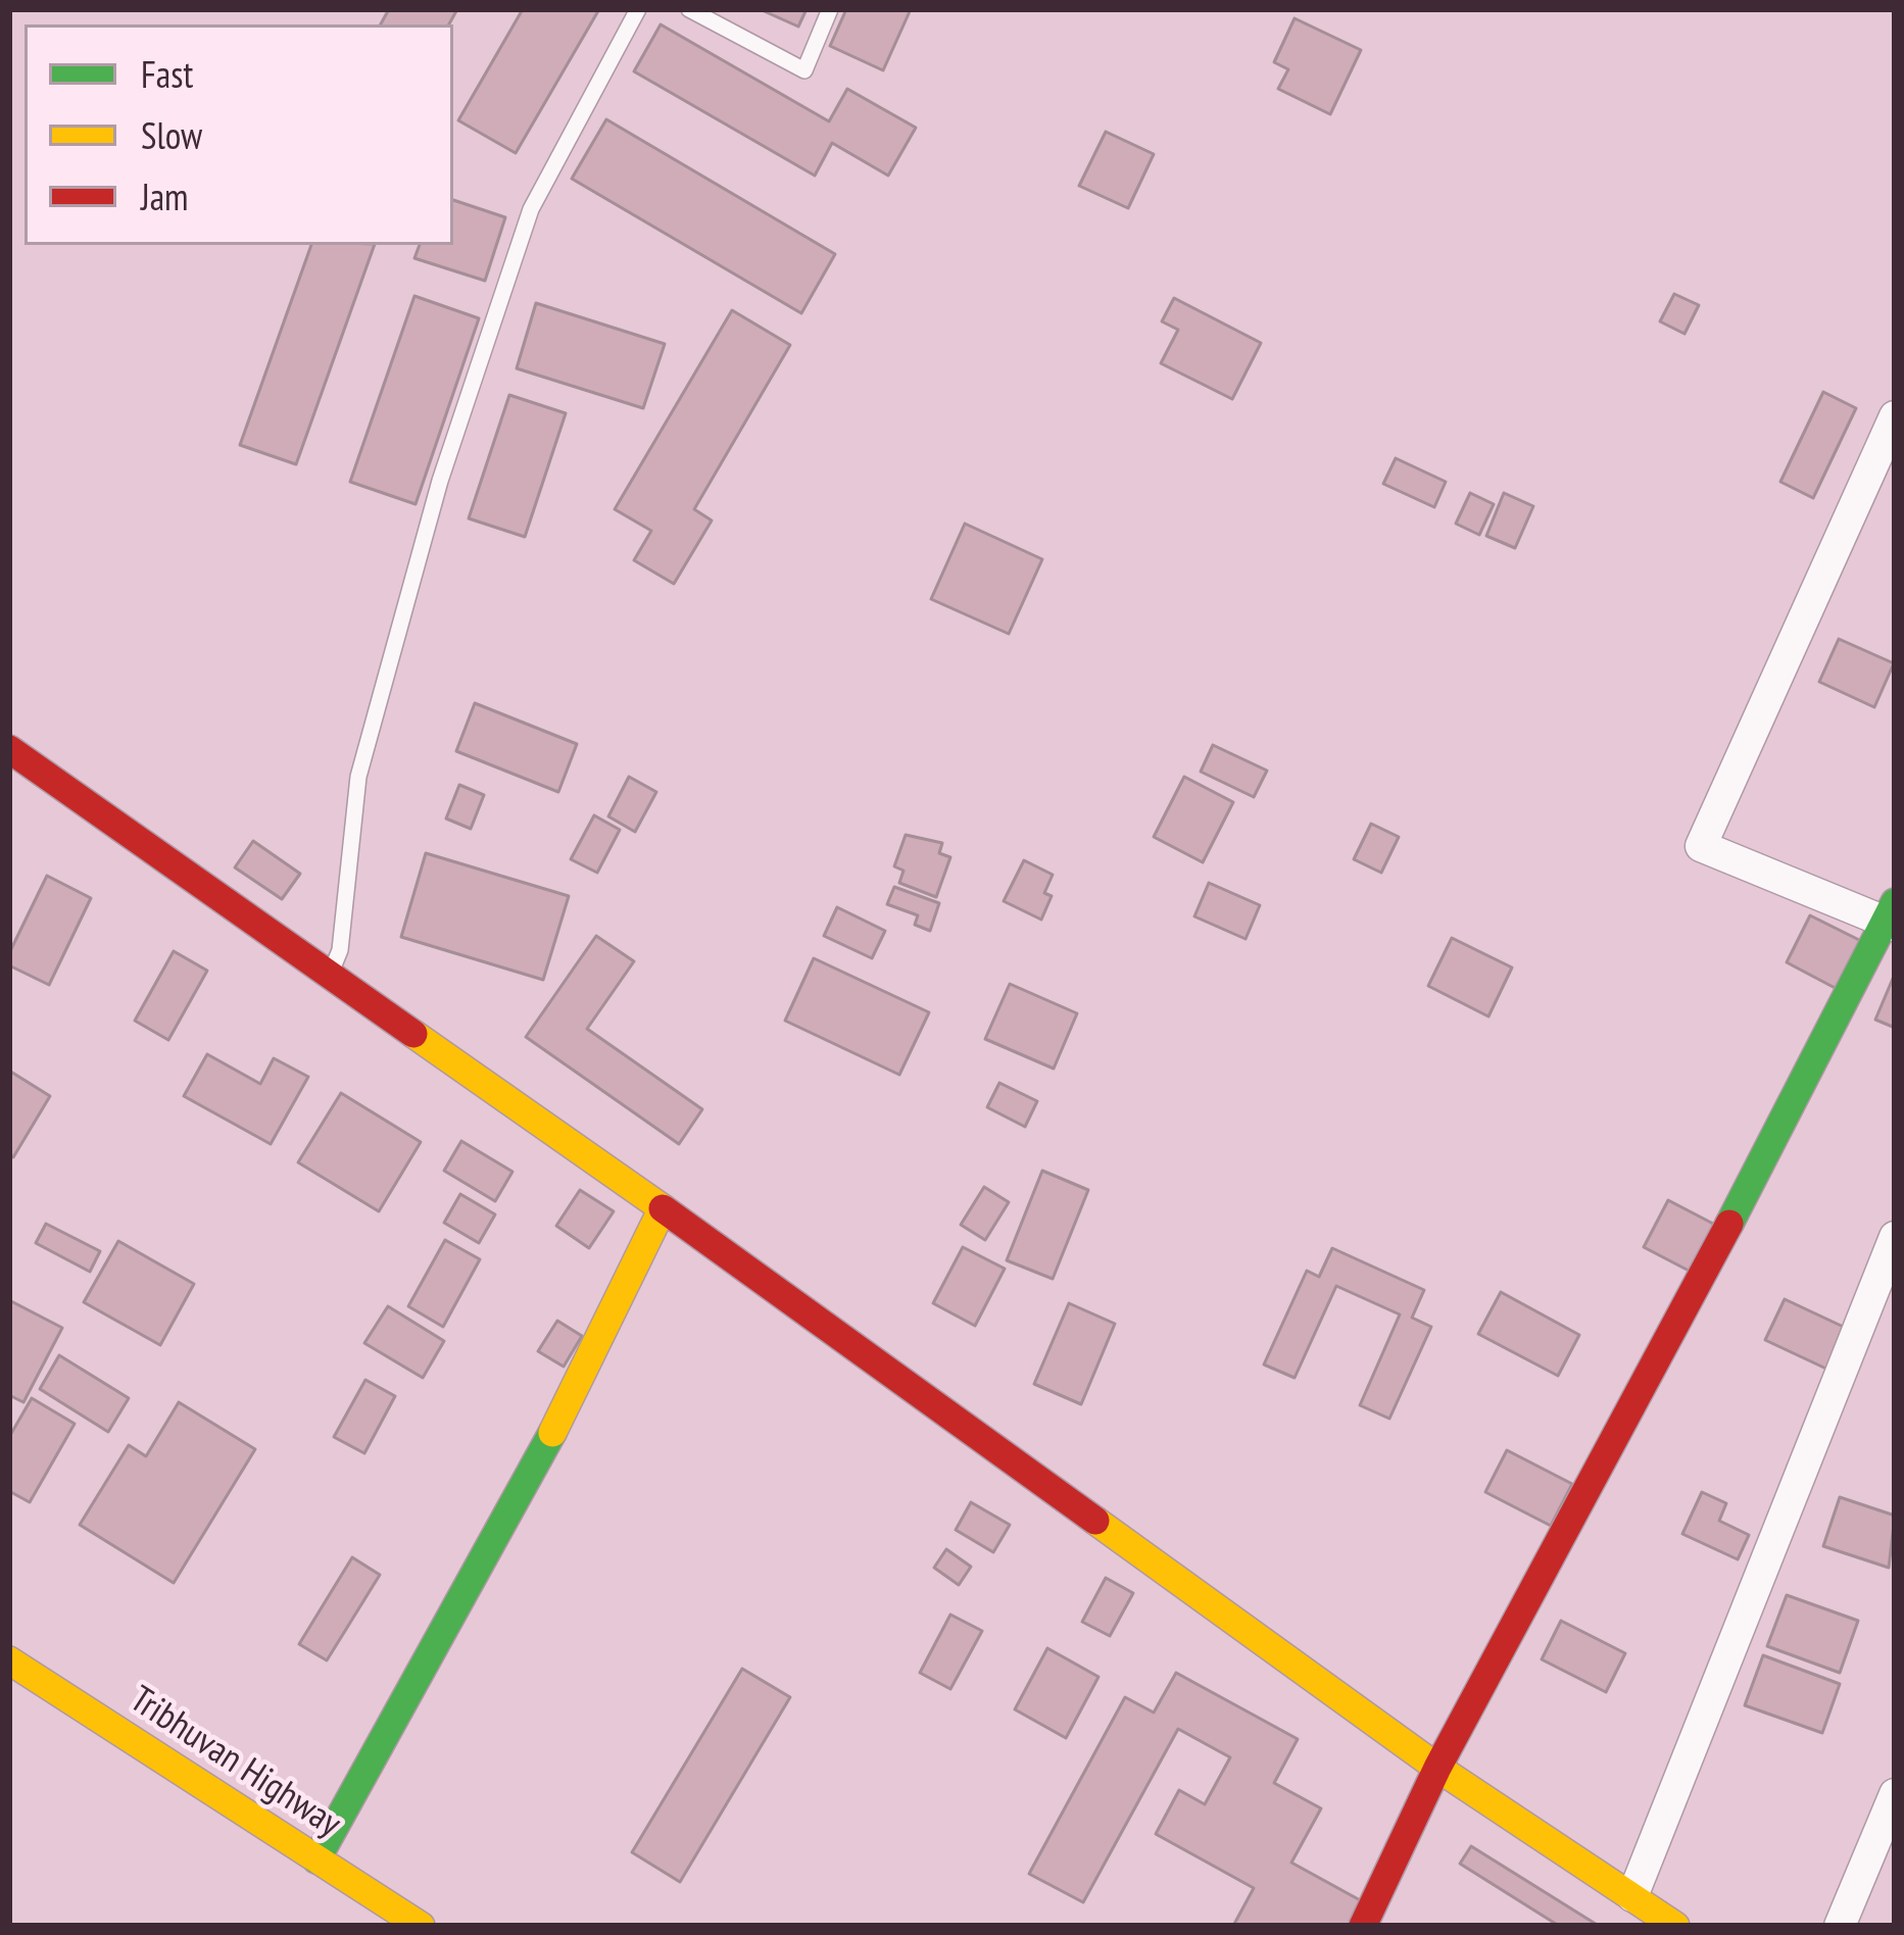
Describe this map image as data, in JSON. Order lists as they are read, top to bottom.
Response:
{
  "streets": {
    "main road": ["Tribhuvan Highway"]
  },
  "legend": ["Fast", "Slow", "Jam"]
}
